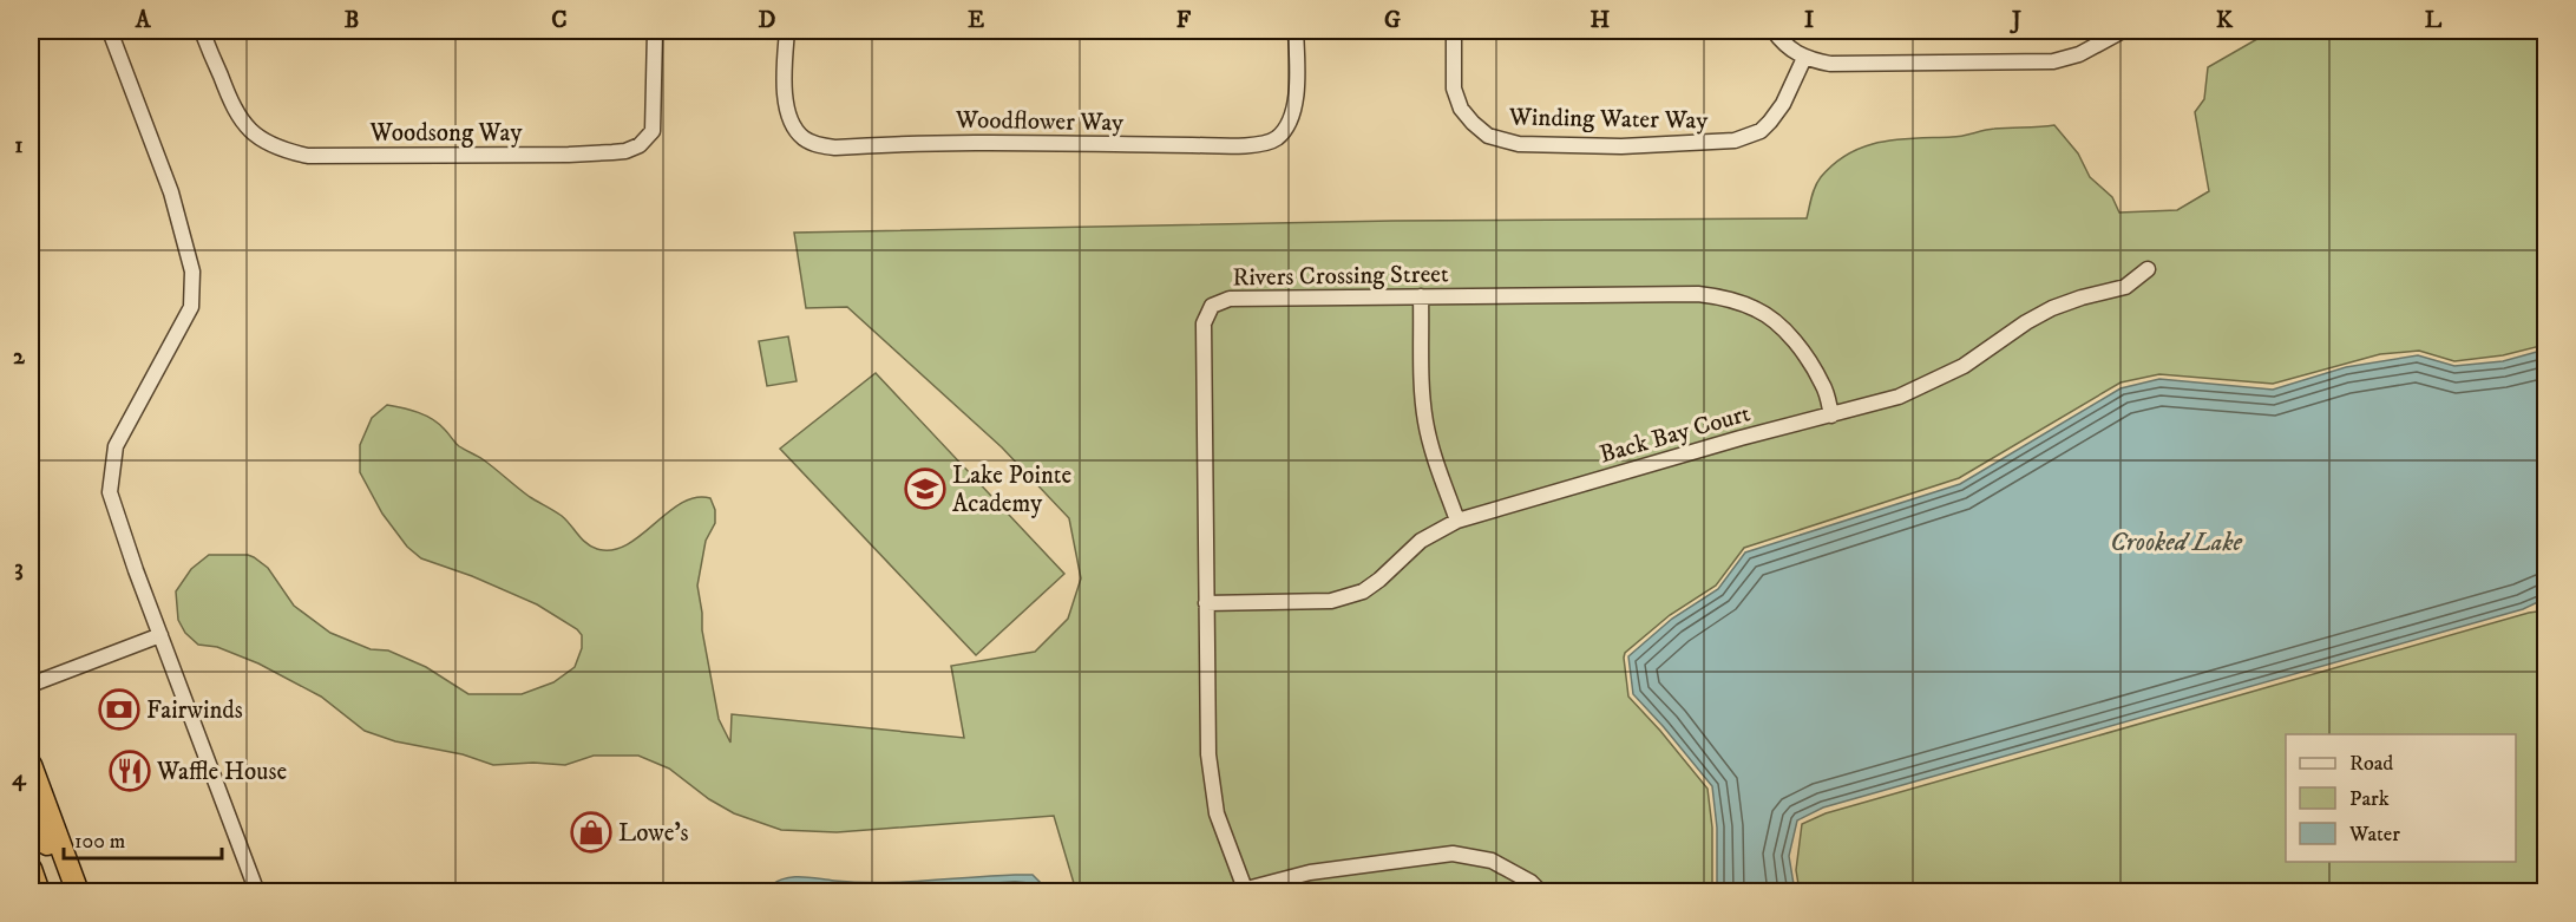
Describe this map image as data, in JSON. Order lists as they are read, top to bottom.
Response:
{
  "streets": {
    "street": [
      "Winding Water Way",
      "Woodflower Way",
      "Woodsong Way",
      "Rivers Crossing Street",
      "Back Bay Court"
    ]
  },
  "crossings": [
    ["Rivers Crossing Street", "Back Bay Court"]
  ],
  "water": ["Crooked Lake"],
  "places": {
    "school or university": ["Lake Pointe Academy"],
    "bank": ["Fairwinds"],
    "restaurant": ["Waffle House"],
    "shop": ["Lowe's"]
  },
  "legend": ["Road", "Park", "Water"],
  "scale_bar": "100 m",
  "grid": {
    "columns": [
      "A",
      "B",
      "C",
      "D",
      "E",
      "F",
      "G",
      "H",
      "I",
      "J",
      "K",
      "L"
    ],
    "rows": [
      "1",
      "2",
      "3",
      "4"
    ]
  }
}
